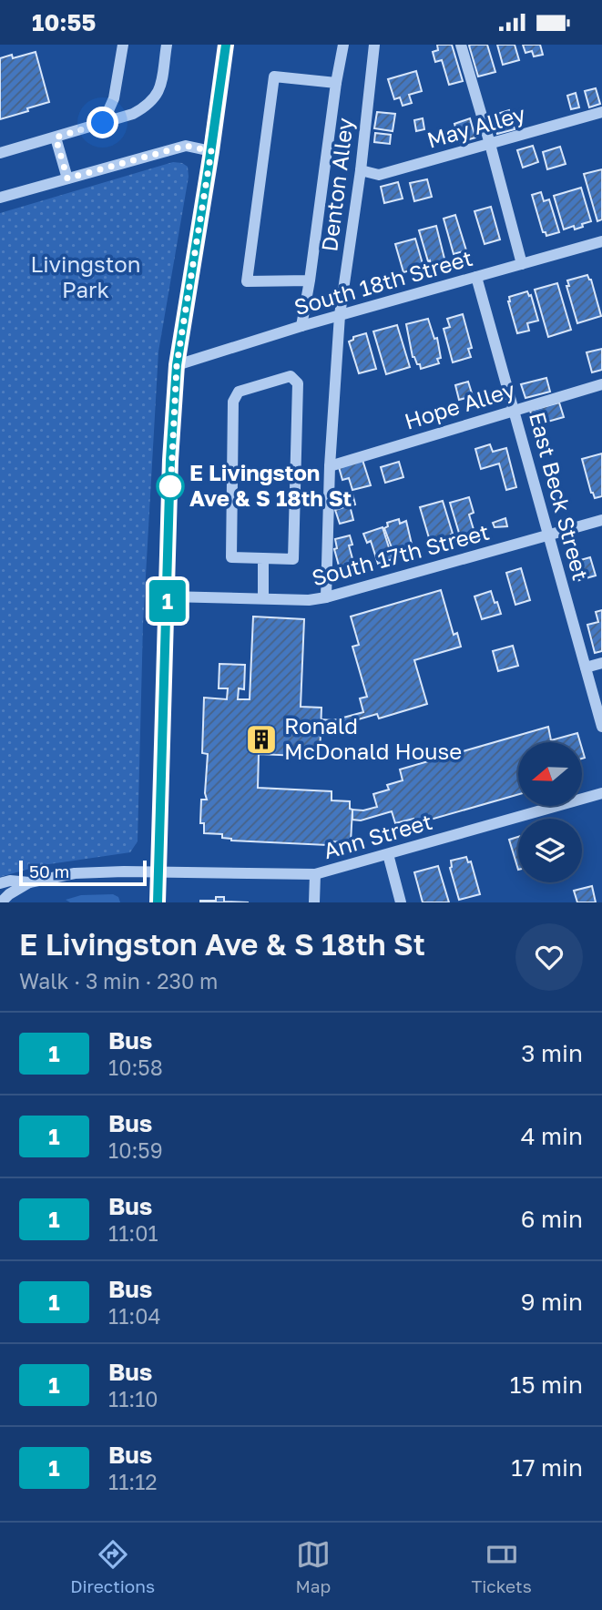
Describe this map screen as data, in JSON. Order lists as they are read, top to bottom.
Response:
{
  "streets": {
    "street": [
      "May Alley",
      "Denton Alley",
      "South 18th Street",
      "Hope Alley",
      "East Beck Street",
      "South 17th Street",
      "Ann Street"
    ]
  },
  "crossings": [
    ["May Alley", "Denton Alley"],
    ["Denton Alley", "South 18th Street"],
    ["Denton Alley", "Hope Alley"],
    ["Denton Alley", "South 17th Street"],
    ["South 18th Street", "East Beck Street"],
    ["Hope Alley", "East Beck Street"],
    ["East Beck Street", "South 17th Street"]
  ],
  "parks": ["Livingston Park"],
  "places": {
    "other": ["E Livingston Ave & S 18th St"],
    "building": ["Ronald McDonald House"]
  },
  "lines": ["bus line 1"],
  "scale_bar": "50 m",
  "north": "left",
  "page": {
    "status": "10:55",
    "on_map": "1",
    "scale": "50 m",
    "heading": ["E Livingston Ave & S 18th St", "Walk · 3 min · 230 m"],
    "list": [
      {
        "mark": "1",
        "name": "Bus",
        "note": "10:58",
        "value": "3 min"
      },
      {
        "mark": "1",
        "name": "Bus",
        "note": "10:59",
        "value": "4 min"
      },
      {
        "mark": "1",
        "name": "Bus",
        "note": "11:01",
        "value": "6 min"
      },
      {
        "mark": "1",
        "name": "Bus",
        "note": "11:04",
        "value": "9 min"
      },
      {
        "mark": "1",
        "name": "Bus",
        "note": "11:10",
        "value": "15 min"
      },
      {
        "mark": "1",
        "name": "Bus",
        "note": "11:12",
        "value": "17 min"
      }
    ],
    "tabs": ["Directions", "Map", "Tickets"]
  }
}
